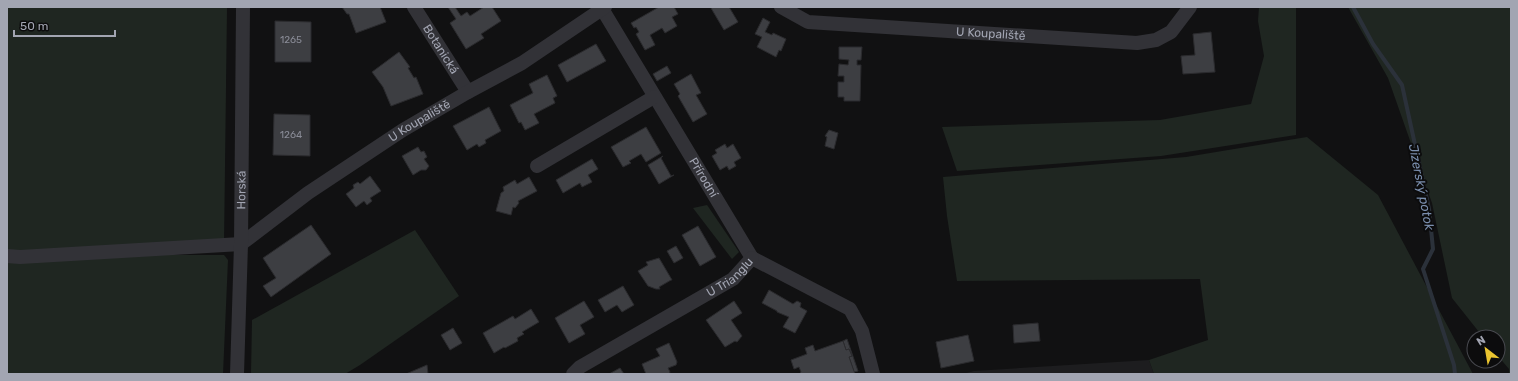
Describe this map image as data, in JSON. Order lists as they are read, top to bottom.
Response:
{
  "streets": {
    "street": [
      "U Koupaliště",
      "Botanická",
      "Přírodní",
      "Horská",
      "U Trianglu"
    ]
  },
  "crossings": [
    ["U Koupaliště", "Botanická"],
    ["U Koupaliště", "Přírodní"],
    ["U Koupaliště", "Horská"],
    ["Přírodní", "U Trianglu"]
  ],
  "water": ["Jizerský potok"],
  "house_numbers": ["1265", "1264"],
  "scale_bar": "50 m",
  "north": "top left"
}
